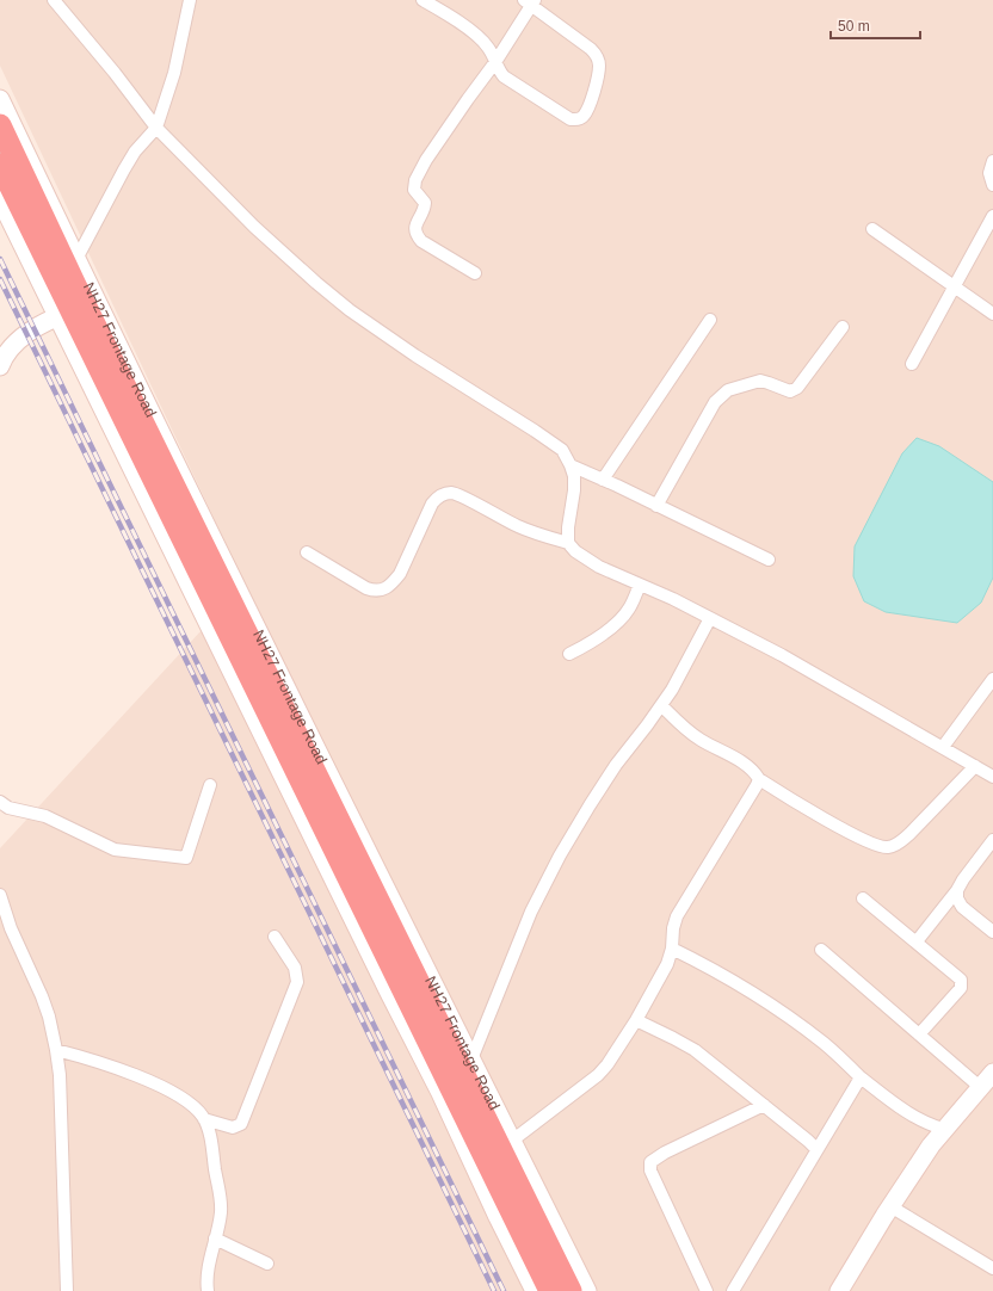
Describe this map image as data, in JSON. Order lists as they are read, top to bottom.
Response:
{
  "streets": {
    "street": ["NH27 Frontage Road"]
  },
  "scale_bar": "50 m"
}
